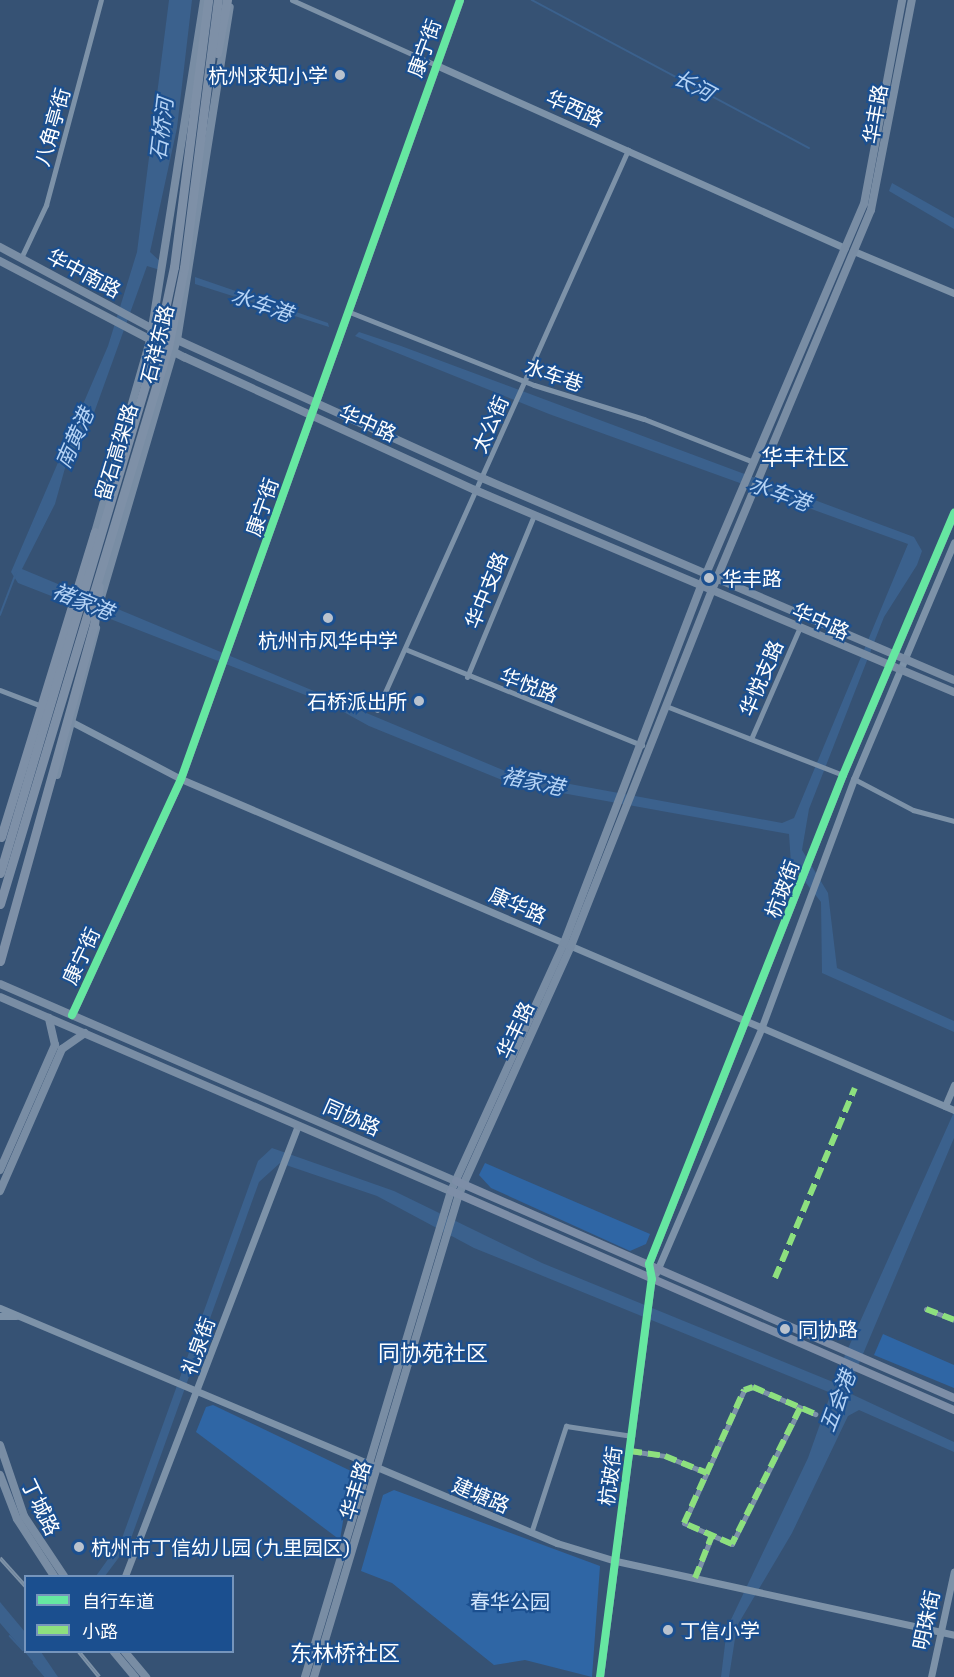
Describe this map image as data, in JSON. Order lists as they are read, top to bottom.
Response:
{
  "streets": {
    "highway": ["留石高架路"],
    "main road": [
      "华丰路",
      "华中南路",
      "石祥东路",
      "华中路",
      "同协路",
      "丁城路"
    ],
    "street": [
      "康宁街",
      "华西路",
      "八角亭街",
      "水车巷",
      "太公街",
      "华中支路",
      "华悦支路",
      "华悦路",
      "杭玻街",
      "康华路",
      "礼泉街",
      "建塘路",
      "明珠街"
    ]
  },
  "crossings": [
    ["康宁街", "华西路"],
    ["康宁街", "水车巷"],
    ["康宁街", "华中路"],
    ["康宁街", "康华路"],
    ["康宁街", "同协路"],
    ["华西路", "华丰路"],
    ["华西路", "太公街"],
    ["华丰路", "水车巷"],
    ["华丰路", "华中路"],
    ["华丰路", "华悦路"],
    ["华丰路", "康华路"],
    ["华丰路", "同协路"],
    ["华丰路", "建塘路"],
    ["八角亭街", "华中南路"],
    ["华中南路", "石祥东路"],
    ["华中南路", "华中路"],
    ["石祥东路", "华中路"],
    ["石祥东路", "留石高架路"],
    ["石祥东路", "康华路"],
    ["水车巷", "太公街"],
    ["华中路", "太公街"],
    ["华中路", "华中支路"],
    ["华中路", "华悦支路"],
    ["华中路", "杭玻街"],
    ["太公街", "华悦路"],
    ["华中支路", "华悦路"],
    ["杭玻街", "康华路"],
    ["杭玻街", "同协路"],
    ["杭玻街", "建塘路"],
    ["同协路", "礼泉街"],
    ["礼泉街", "建塘路"],
    ["建塘路", "明珠街"]
  ],
  "districts": ["华丰社区", "同协苑社区", "东林桥社区"],
  "water": [
    "长河",
    "石桥河",
    "水车港",
    "南黄港",
    "褚家港",
    "五会港"
  ],
  "parks": ["春华公园"],
  "places": [
    "杭州求知小学",
    "华丰路",
    "杭州市风华中学",
    "石桥派出所",
    "同协路",
    "杭州市丁信幼儿园 (九里园区)",
    "丁信小学"
  ],
  "legend": ["自行车道", "小路"]
}
